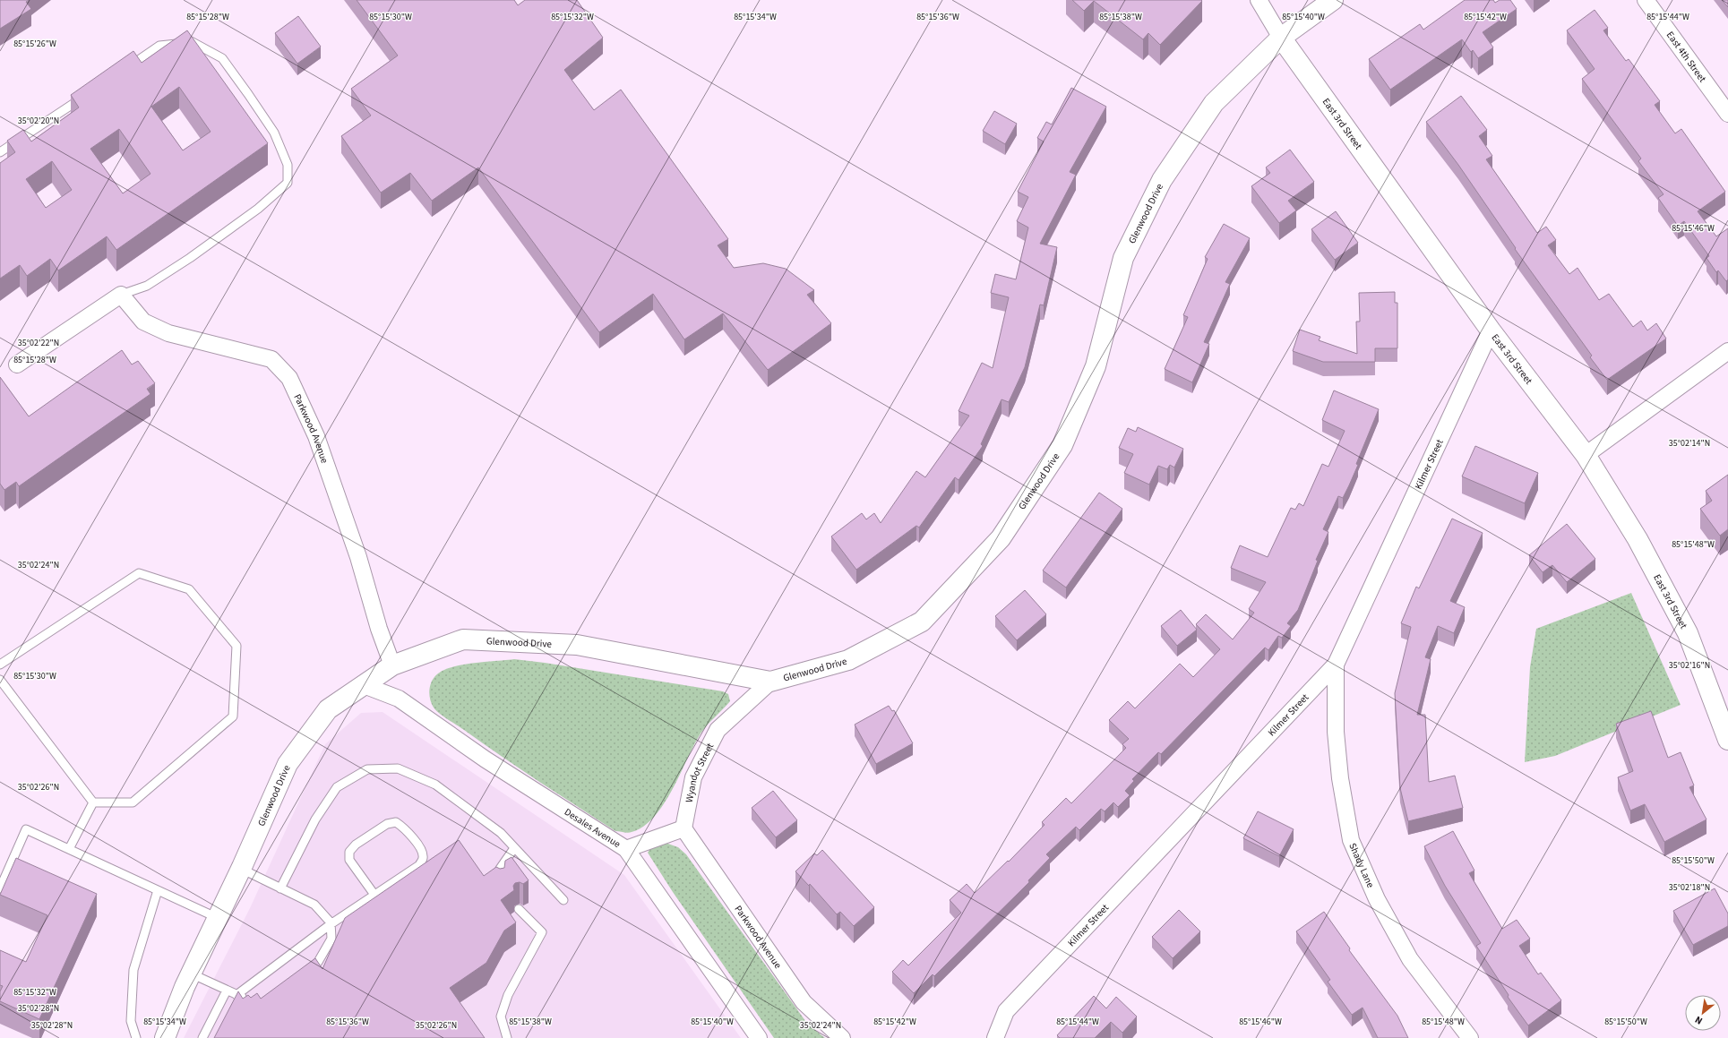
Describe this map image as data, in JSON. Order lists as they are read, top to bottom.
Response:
{
  "streets": {
    "street": [
      "East 4th Street",
      "East 3rd Street",
      "Glenwood Drive",
      "Parkwood Avenue",
      "Kilmer Street",
      "Wyandot Street",
      "Desales Avenue",
      "Shady Lane"
    ]
  },
  "crossings": [
    ["East 3rd Street", "Glenwood Drive"],
    ["East 3rd Street", "Kilmer Street"],
    ["Glenwood Drive", "Parkwood Avenue"],
    ["Glenwood Drive", "Wyandot Street"],
    ["Glenwood Drive", "Desales Avenue"],
    ["Parkwood Avenue", "Wyandot Street"],
    ["Kilmer Street", "Shady Lane"]
  ],
  "north": "bottom left",
  "coordinates": [
    "85°15'30\"W",
    "85°15'32\"W",
    "85°15'34\"W",
    "85°15'36\"W",
    "85°15'38\"W",
    "85°15'40\"W",
    "85°15'42\"W",
    "85°15'44\"W",
    "85°15'28\"W",
    "85°15'26\"W",
    "35°02'20\"N",
    "85°15'46\"W",
    "35°02'22\"N",
    "35°02'14\"N",
    "85°15'48\"W",
    "35°02'24\"N",
    "35°02'16\"N",
    "35°02'26\"N",
    "85°15'50\"W",
    "35°02'18\"N",
    "35°02'28\"N"
  ]
}
